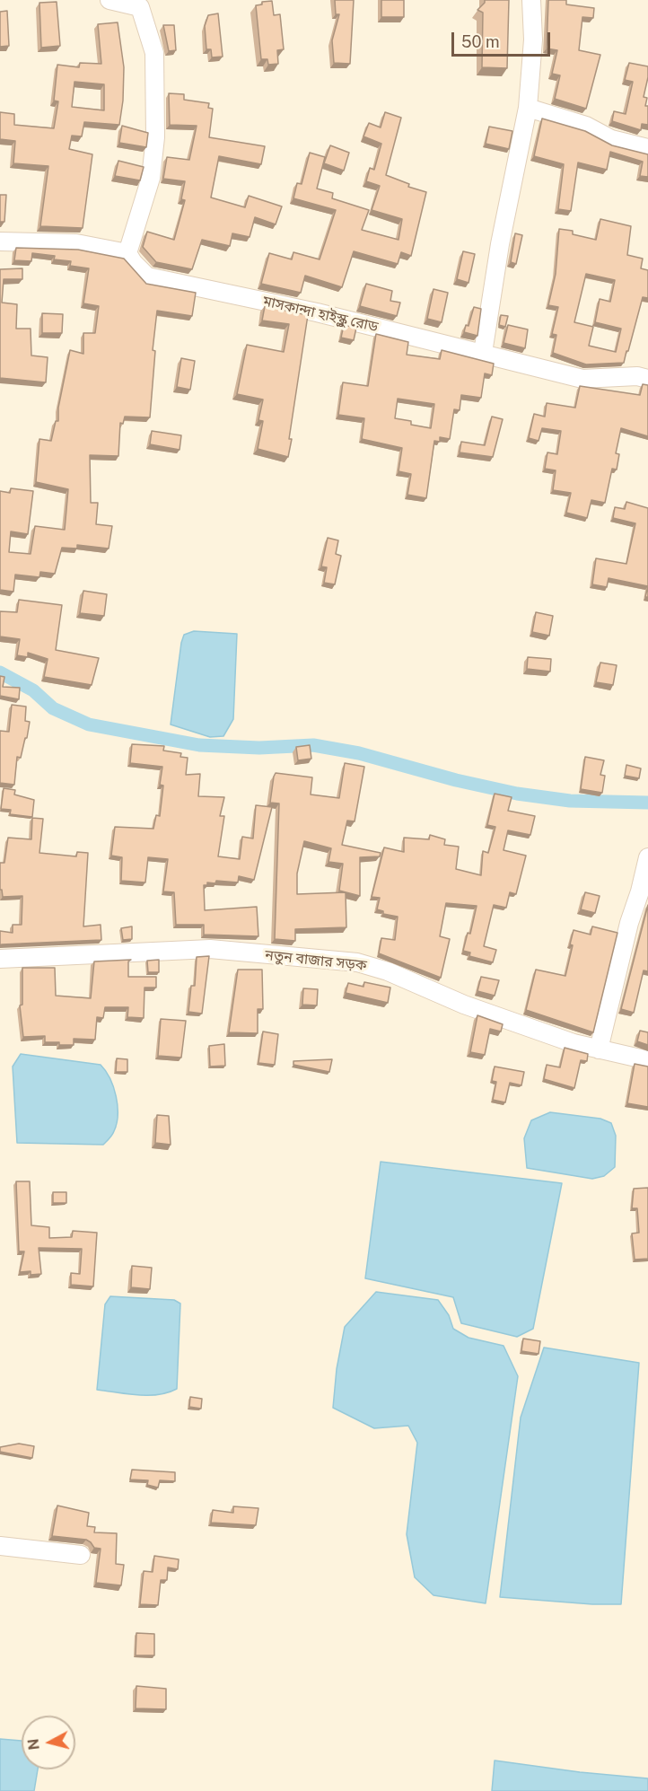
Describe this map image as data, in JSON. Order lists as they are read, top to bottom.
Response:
{
  "streets": {
    "street": ["মাসকান্দা হাইস্কুল রোড", "নতুন বাজার সড়ক"]
  },
  "scale_bar": "50 m",
  "north": "left"
}
